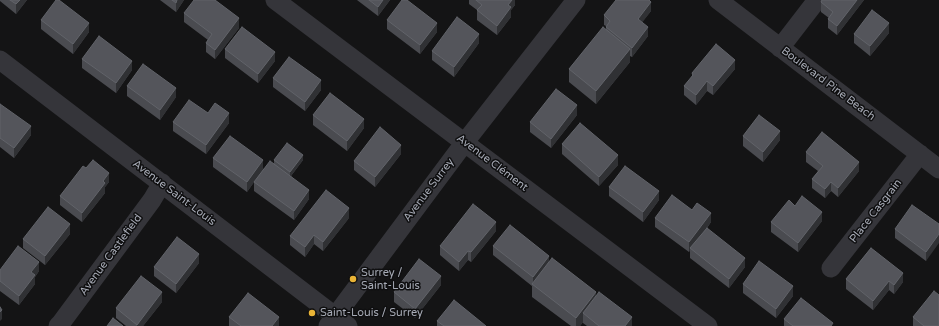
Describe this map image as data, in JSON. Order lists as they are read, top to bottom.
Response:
{
  "streets": {
    "street": [
      "Boulevard Pine Beach",
      "Avenue Clément",
      "Avenue Surrey",
      "Avenue Saint-Louis",
      "Place Casgrain",
      "Avenue Castlefield"
    ]
  },
  "crossings": [
    ["Boulevard Pine Beach", "Place Casgrain"],
    ["Avenue Clément", "Avenue Surrey"],
    ["Avenue Surrey", "Avenue Saint-Louis"],
    ["Avenue Saint-Louis", "Avenue Castlefield"]
  ],
  "places": ["Surrey / Saint-Louis", "Saint-Louis / Surrey"]
}
